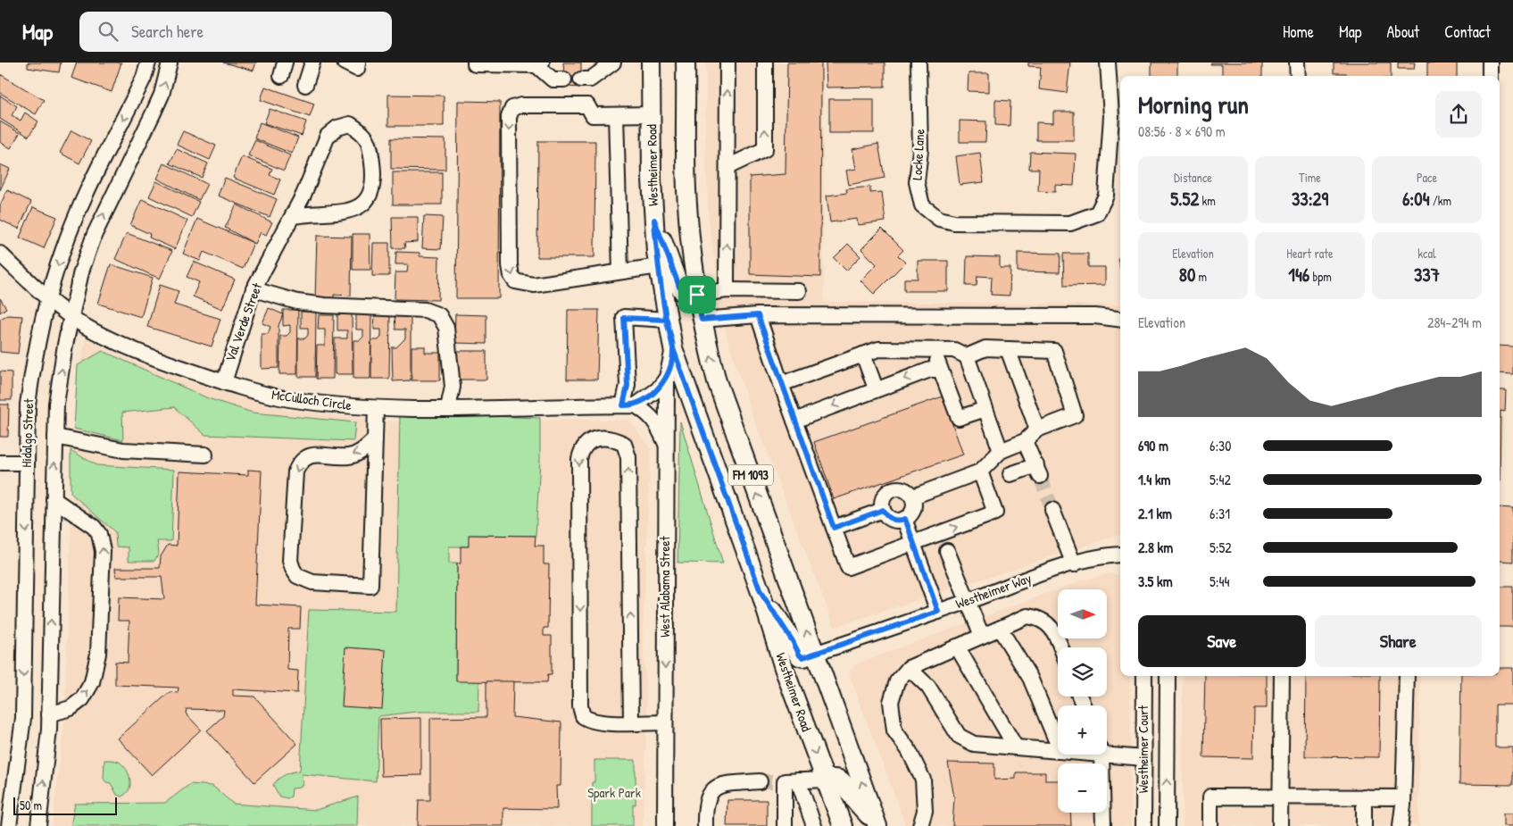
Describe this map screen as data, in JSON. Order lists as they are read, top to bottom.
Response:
{
  "streets": {
    "main road": ["Westheimer Road", "FM 1093"],
    "street": [
      "Locke Lane",
      "Val Verde Street",
      "McCulloch Circle",
      "Hidalgo Street",
      "West Alabama Street",
      "Westheimer Way",
      "Westheimer Court"
    ]
  },
  "crossings": [
    ["Westheimer Road", "West Alabama Street"],
    ["Val Verde Street", "McCulloch Circle"],
    ["McCulloch Circle", "Hidalgo Street"],
    ["FM 1093", "Westheimer Way"]
  ],
  "one_way": ["West Alabama Street"],
  "parks": ["Spark Park"],
  "scale_bar": "50 m",
  "north": "right",
  "page": {
    "header": "Map",
    "search": "Search here",
    "nav": [
      "Home",
      "Map",
      "About",
      "Contact"
    ],
    "heading": ["Morning run", "08:56 · 8 × 690 m"],
    "stats": [
      ["Distance", "5.52 km"],
      ["Time", "33:29"],
      ["Pace", "6:04 /km"],
      ["Elevation", "80 m"],
      ["Heart rate", "146 bpm"],
      ["kcal", "337"]
    ],
    "chart": ["Elevation", "284–294 m"],
    "list": [
      {
        "name": "690 m",
        "note": "6:30"
      },
      {
        "name": "1.4 km",
        "note": "5:42"
      },
      {
        "name": "2.1 km",
        "note": "6:31"
      },
      {
        "name": "2.8 km",
        "note": "5:52"
      },
      {
        "name": "3.5 km",
        "note": "5:44"
      }
    ],
    "map_buttons": ["+", "−"],
    "buttons": ["Save", "Share"],
    "scale": "50 m"
  }
}
